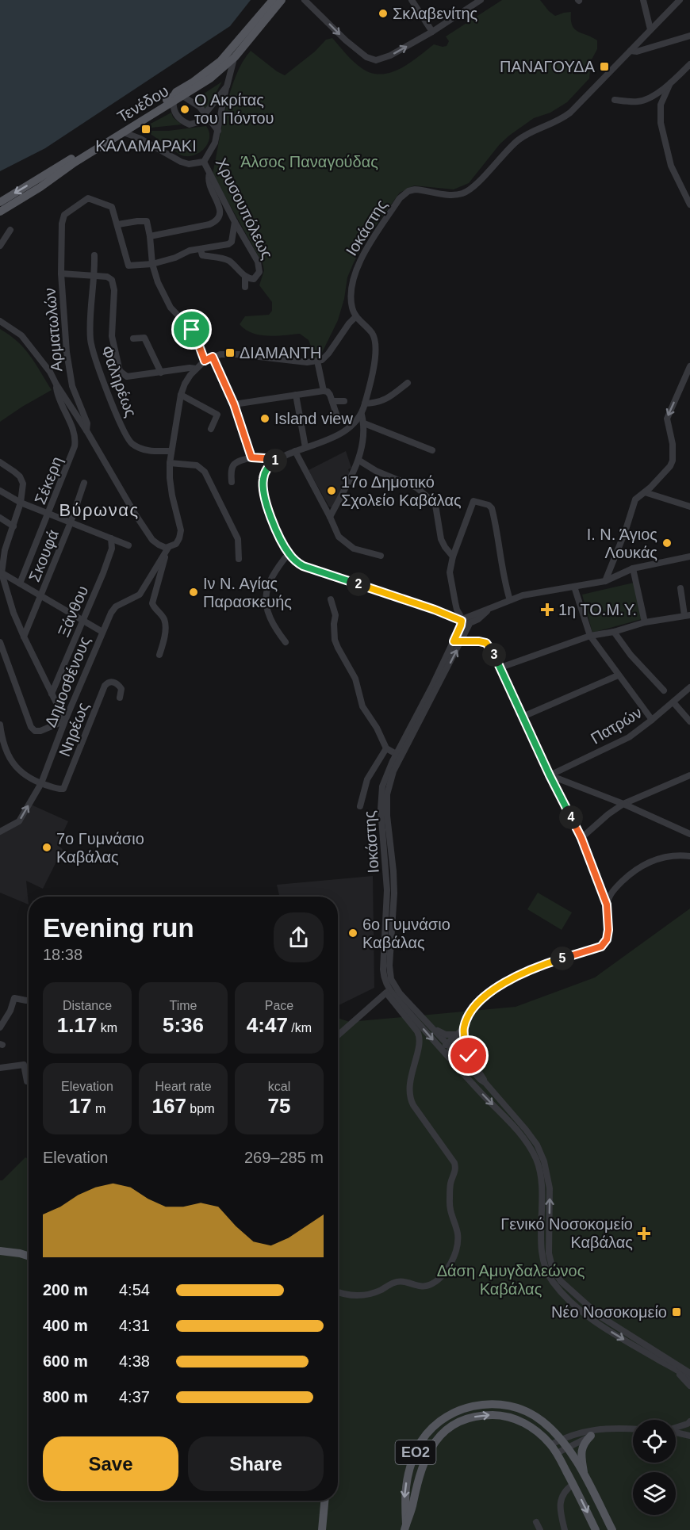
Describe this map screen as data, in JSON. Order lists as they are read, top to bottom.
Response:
{
  "streets": {
    "main road": ["Τενέδου", "ΕΟ2"],
    "street": [
      "Χρυσουπόλεως",
      "Ιοκάστης",
      "Αρματωλών",
      "Φαληρέως",
      "Σέκερη",
      "Σκουφά",
      "Ξάνθου",
      "Δημοσθένους",
      "Πατρών",
      "Νηρέως"
    ]
  },
  "crossings": [
    ["Τενέδου", "Χρυσουπόλεως"],
    ["Δημοσθένους", "Νηρέως"]
  ],
  "districts": ["Βύρωνας"],
  "parks": ["Άλσος Παναγούδας", "Δάση Αμυγδαλεώνος Καβάλας"],
  "places": {
    "other": [
      "Σκλαβενίτης",
      "Ο Ακρίτας του Πόντου",
      "Island view",
      "17ο Δημοτικό Σχολείο Καβάλας",
      "Ι. Ν. Άγιος Λουκάς",
      "Ιν Ν. Αγίας Παρασκευής",
      "7ο Γυμνάσιο Καβάλας",
      "6ο Γυμνάσιο Καβάλας"
    ],
    "transit": [
      "ΠΑΝΑΓΟΥΔΑ",
      "ΚΑΛΑΜΑΡΑΚΙ",
      "ΔΙΑΜΑΝΤΗ",
      "Νέο Νοσοκομείο"
    ],
    "health": ["1η ΤΟ.Μ.Υ.", "Γενικό Νοσοκομείο Καβάλας"]
  },
  "page": {
    "pins": [
      "1",
      "2",
      "3",
      "4",
      "5"
    ],
    "heading": ["Evening run", "18:38"],
    "stats": [
      ["Distance", "1.17 km"],
      ["Time", "5:36"],
      ["Pace", "4:47 /km"],
      ["Elevation", "17 m"],
      ["Heart rate", "167 bpm"],
      ["kcal", "75"]
    ],
    "chart": ["Elevation", "269–285 m"],
    "list": [
      {
        "name": "200 m",
        "note": "4:54"
      },
      {
        "name": "400 m",
        "note": "4:31"
      },
      {
        "name": "600 m",
        "note": "4:38"
      },
      {
        "name": "800 m",
        "note": "4:37"
      }
    ],
    "buttons": ["Save", "Share"]
  }
}
